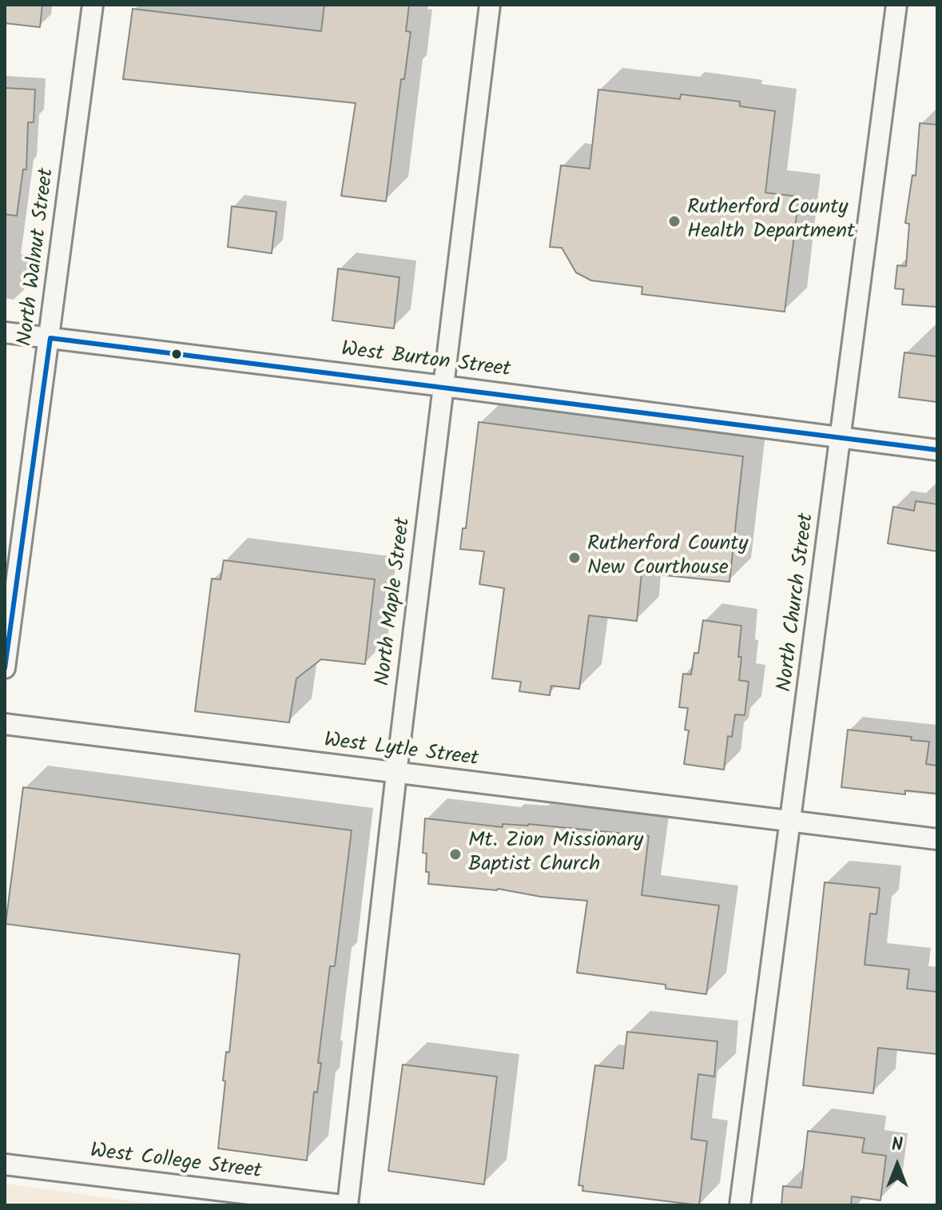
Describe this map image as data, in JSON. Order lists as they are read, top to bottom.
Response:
{
  "streets": {
    "street": [
      "North Walnut Street",
      "West Burton Street",
      "North Maple Street",
      "North Church Street",
      "West Lytle Street",
      "West College Street"
    ]
  },
  "crossings": [
    ["North Walnut Street", "West Burton Street"],
    ["West Burton Street", "North Maple Street"],
    ["West Burton Street", "North Church Street"],
    ["North Maple Street", "West Lytle Street"],
    ["North Church Street", "West Lytle Street"]
  ],
  "places": ["Rutherford County Health Department", "Rutherford County New Courthouse", "Mt. Zion Missionary Baptist Church"],
  "north": "top"
}
